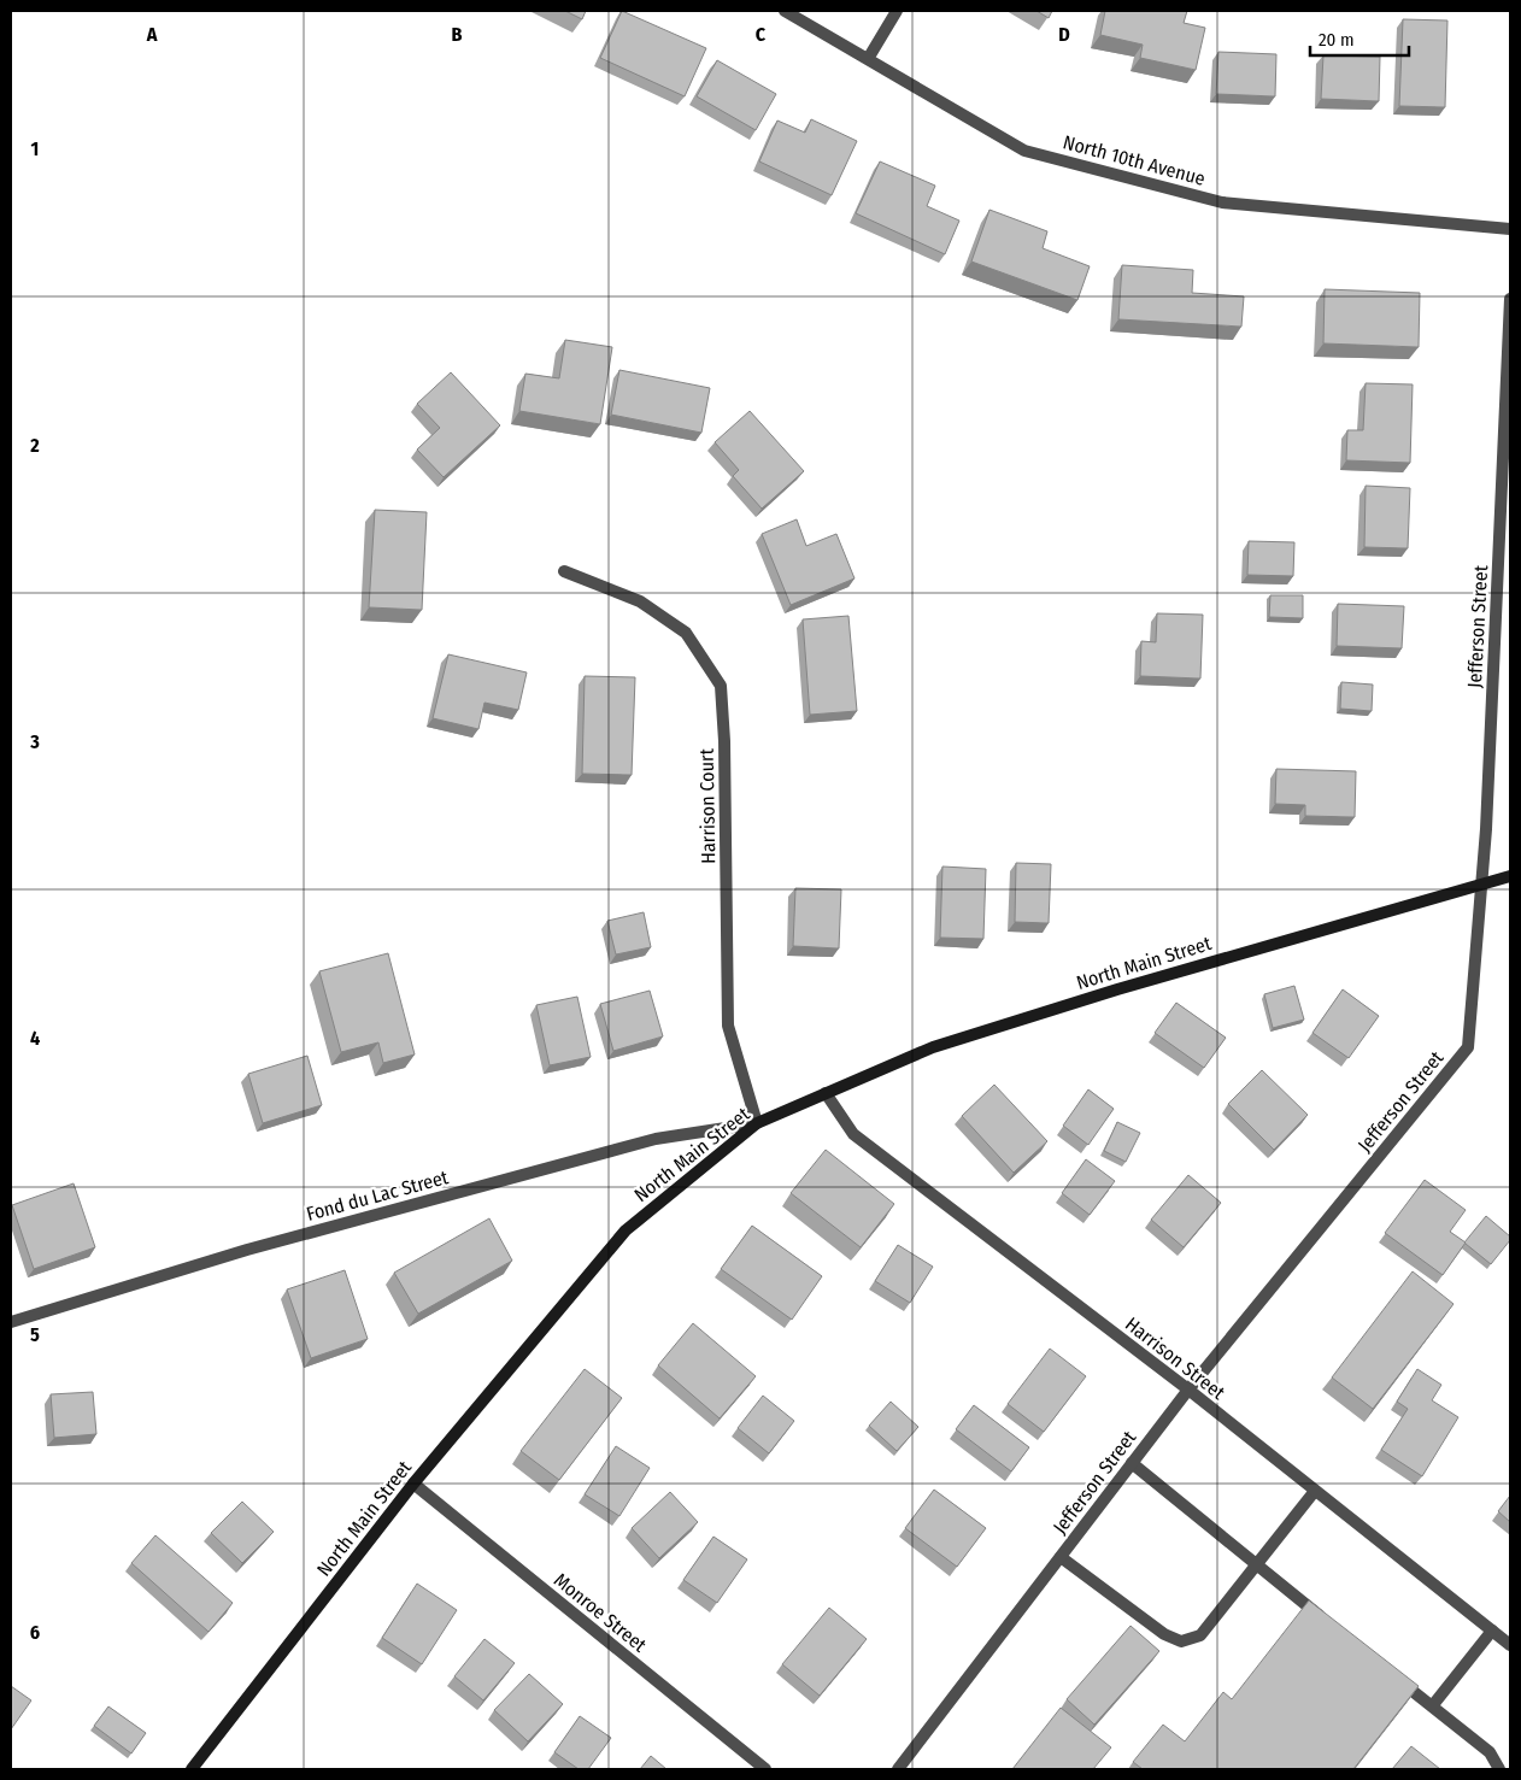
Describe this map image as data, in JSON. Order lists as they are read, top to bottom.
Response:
{
  "streets": {
    "main road": ["North Main Street"],
    "street": [
      "North 10th Avenue",
      "Jefferson Street",
      "Harrison Court",
      "Fond du Lac Street",
      "Harrison Street",
      "Monroe Street"
    ]
  },
  "crossings": [
    ["Jefferson Street", "North Main Street"],
    ["Jefferson Street", "Harrison Street"],
    ["Harrison Court", "North Main Street"],
    ["Harrison Court", "Fond du Lac Street"],
    ["North Main Street", "Fond du Lac Street"],
    ["North Main Street", "Harrison Street"],
    ["North Main Street", "Monroe Street"]
  ],
  "scale_bar": "20 m",
  "grid": {
    "columns": [
      "A",
      "B",
      "C",
      "D"
    ],
    "rows": [
      "1",
      "2",
      "3",
      "4",
      "5",
      "6"
    ]
  }
}
